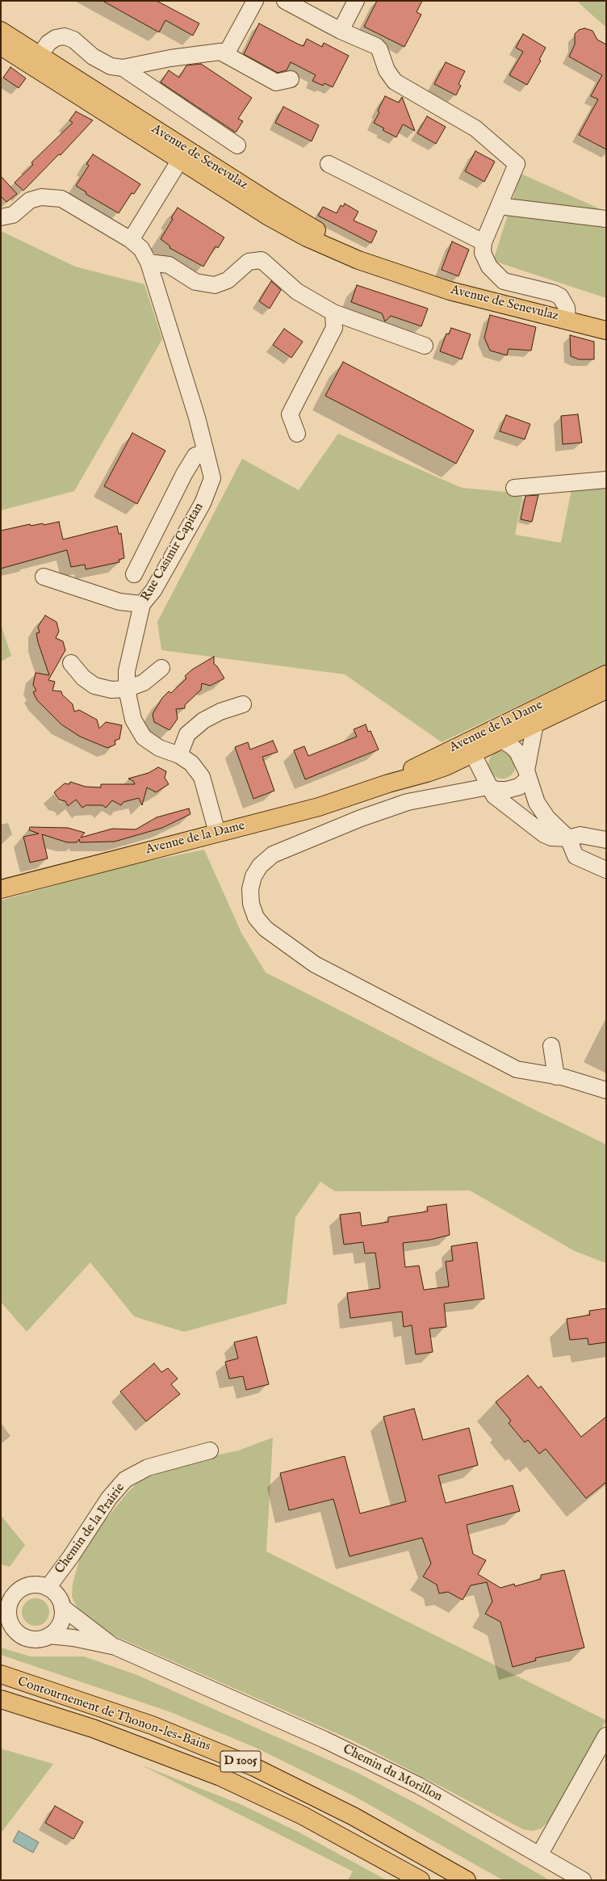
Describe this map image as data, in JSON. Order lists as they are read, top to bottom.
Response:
{
  "streets": {
    "main road": [
      "Avenue de Senevulaz",
      "Avenue de la Dame",
      "Contournement de Thonon-les-Bains",
      "D 1005"
    ],
    "street": ["Rue Casimir Capitan", "Chemin de la Prairie", "Chemin du Morillon"]
  },
  "crossings": [
    ["Rue Casimir Capitan", "Avenue de la Dame"],
    ["Chemin de la Prairie", "Chemin du Morillon"]
  ]
}
